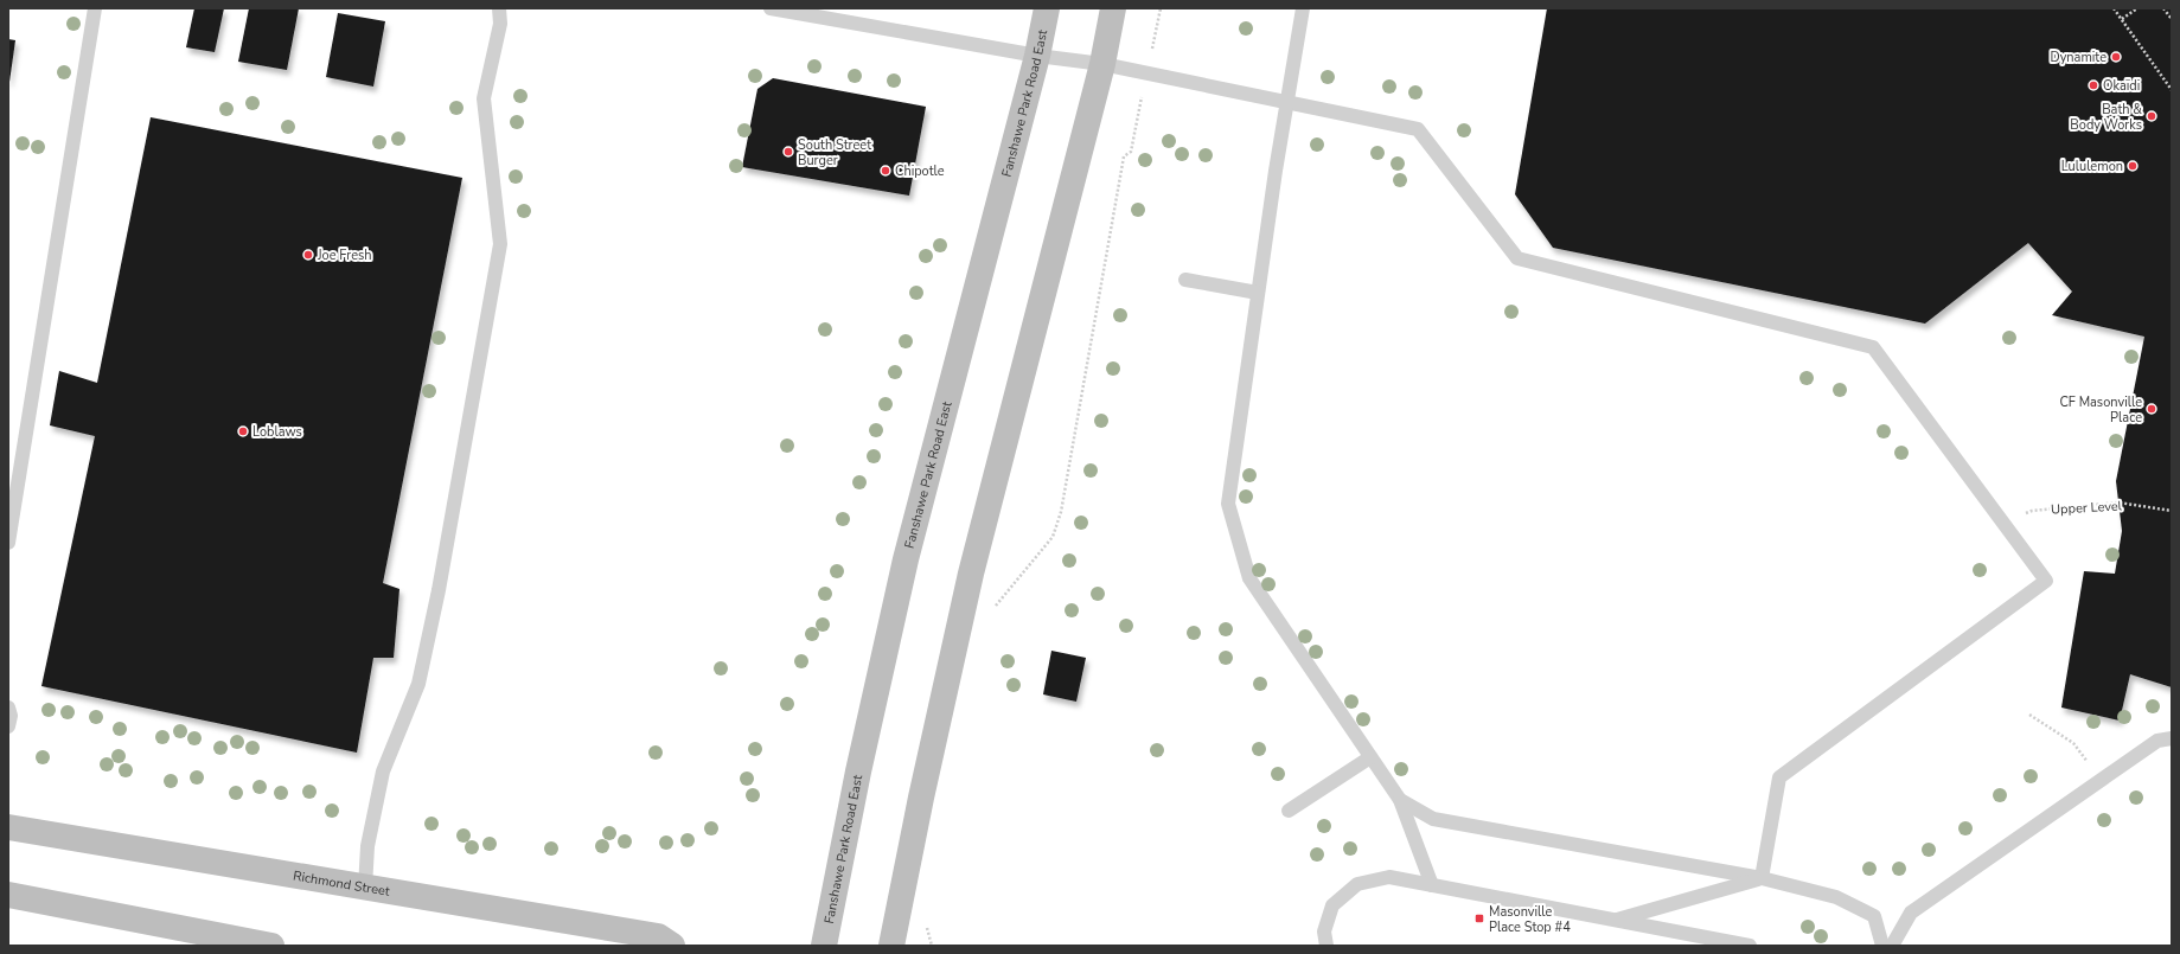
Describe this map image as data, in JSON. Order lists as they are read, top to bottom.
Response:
{
  "streets": {
    "main road": ["Fanshawe Park Road East", "Richmond Street"],
    "path": ["Upper Level"]
  },
  "places": {
    "other": [
      "Dynamite",
      "Okaïdi",
      "Bath & Body Works",
      "South Street Burger",
      "Lululemon",
      "Chipotle",
      "Joe Fresh",
      "CF Masonville Place",
      "Loblaws"
    ],
    "transit": ["Masonville Place Stop #4"]
  }
}
